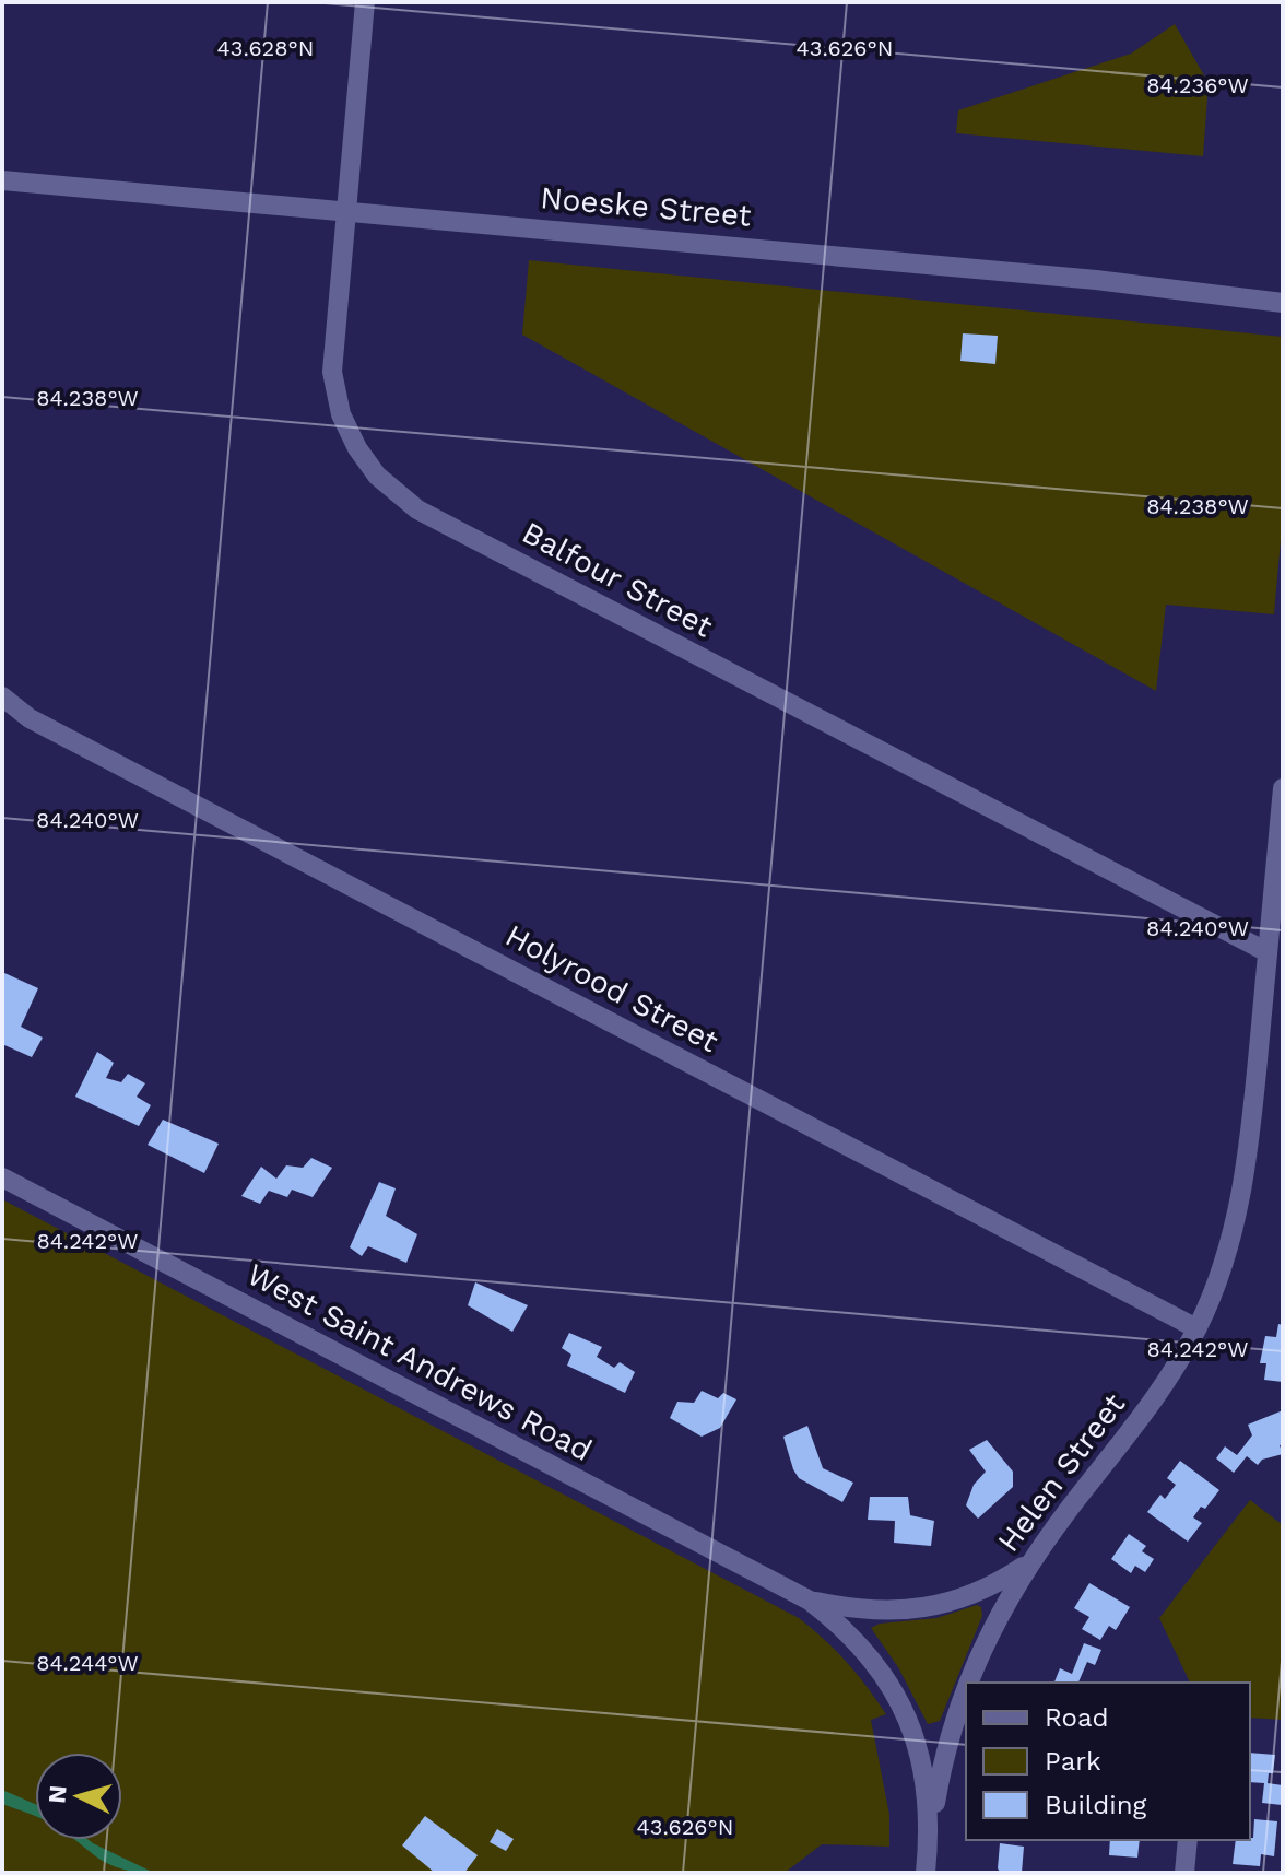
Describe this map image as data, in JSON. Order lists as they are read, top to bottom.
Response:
{
  "streets": {
    "street": [
      "Noeske Street",
      "Balfour Street",
      "Holyrood Street",
      "West Saint Andrews Road",
      "Helen Street"
    ]
  },
  "crossings": [
    ["Noeske Street", "Balfour Street"],
    ["Balfour Street", "Helen Street"],
    ["Holyrood Street", "Helen Street"],
    ["West Saint Andrews Road", "Helen Street"]
  ],
  "legend": ["Road", "Park", "Building"],
  "north": "left",
  "coordinates": [
    "43.628°N",
    "43.626°N",
    "84.236°W",
    "84.238°W",
    "84.240°W",
    "84.242°W",
    "84.244°W"
  ]
}
